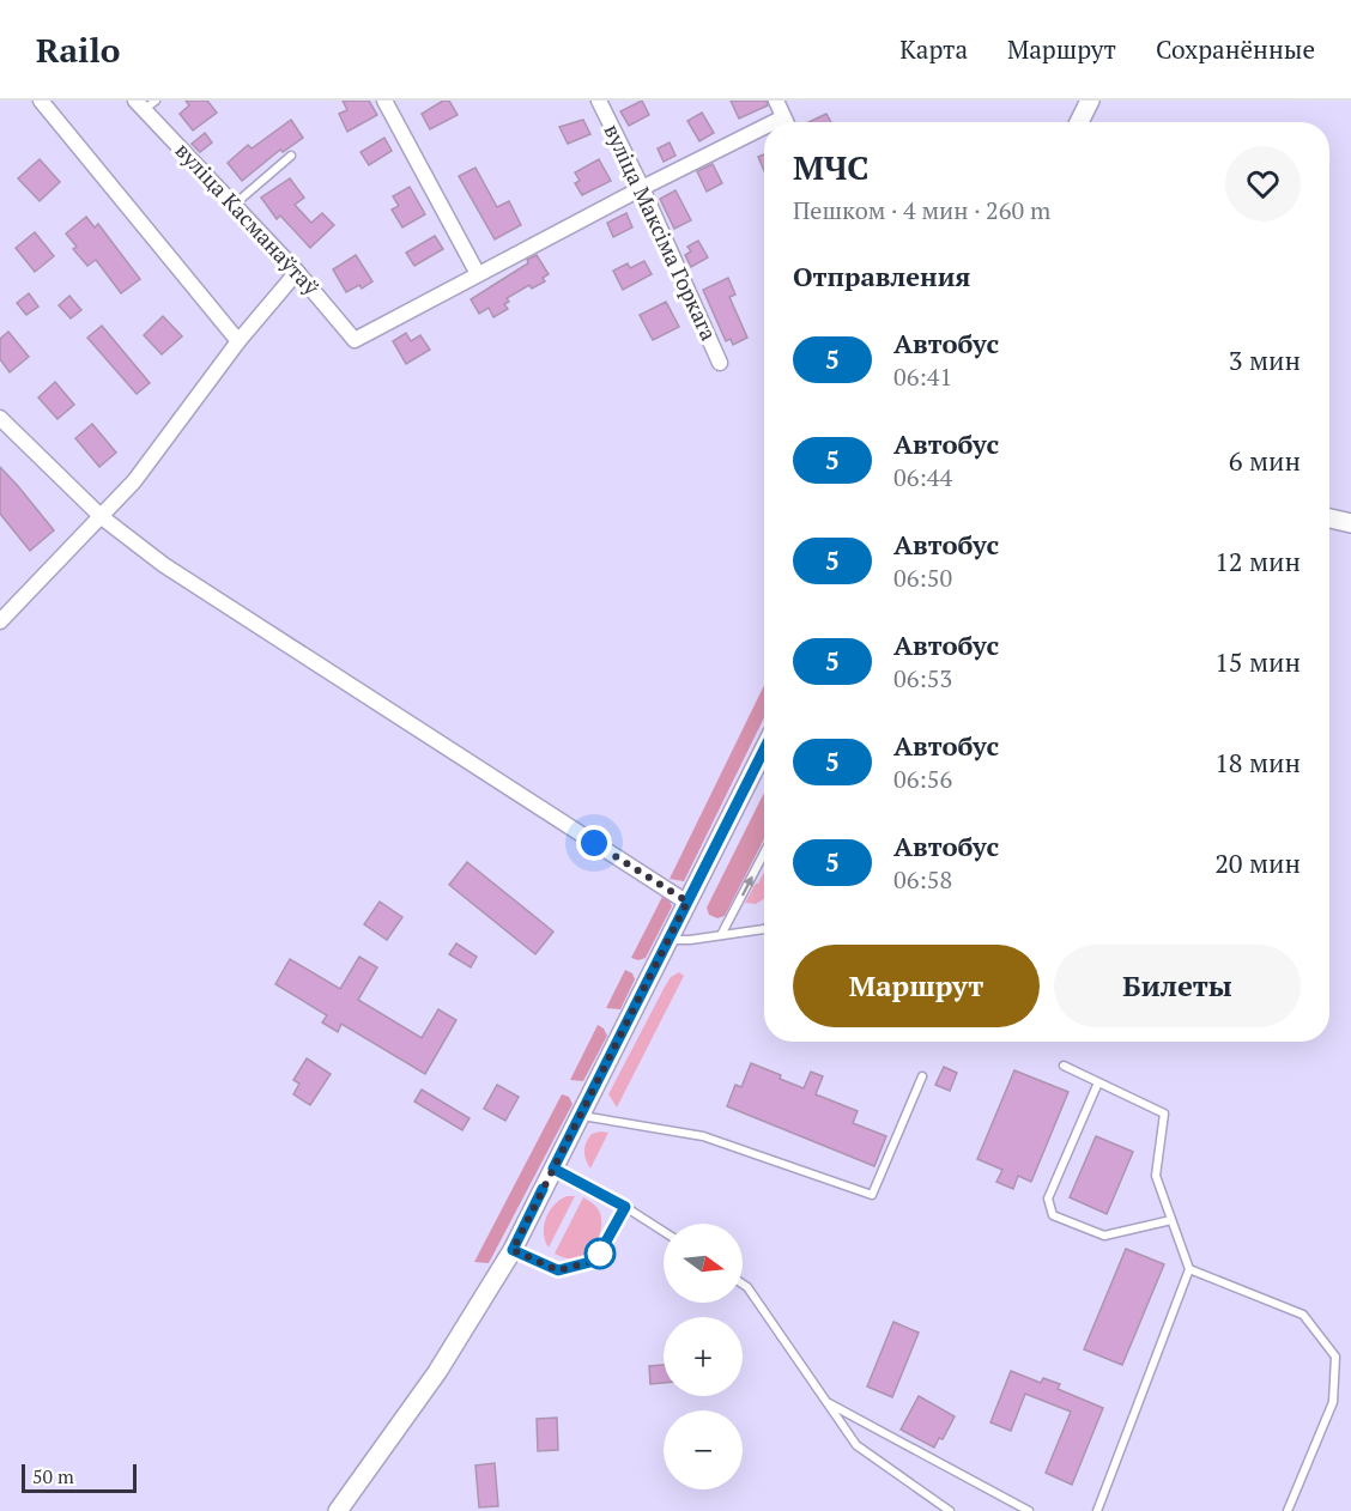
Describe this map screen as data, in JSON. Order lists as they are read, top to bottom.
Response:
{
  "streets": {
    "street": ["вуліца Касманаўтаў", "вуліца Максіма Горкага"]
  },
  "lines": ["bus line 5"],
  "scale_bar": "50 m",
  "north": "right",
  "page": {
    "header": "Railo",
    "nav": ["Карта", "Маршрут", "Сохранённые"],
    "heading": [
      ["МЧС", "Пешком · 4 мин · 260 m"],
      "Отправления"
    ],
    "list": [
      {
        "mark": "5",
        "name": "Автобус",
        "note": "06:41",
        "value": "3 мин"
      },
      {
        "mark": "5",
        "name": "Автобус",
        "note": "06:44",
        "value": "6 мин"
      },
      {
        "mark": "5",
        "name": "Автобус",
        "note": "06:50",
        "value": "12 мин"
      },
      {
        "mark": "5",
        "name": "Автобус",
        "note": "06:53",
        "value": "15 мин"
      },
      {
        "mark": "5",
        "name": "Автобус",
        "note": "06:56",
        "value": "18 мин"
      },
      {
        "mark": "5",
        "name": "Автобус",
        "note": "06:58",
        "value": "20 мин"
      }
    ],
    "buttons": ["Маршрут", "Билеты"],
    "map_buttons": ["+", "−"],
    "scale": "50 m"
  }
}
